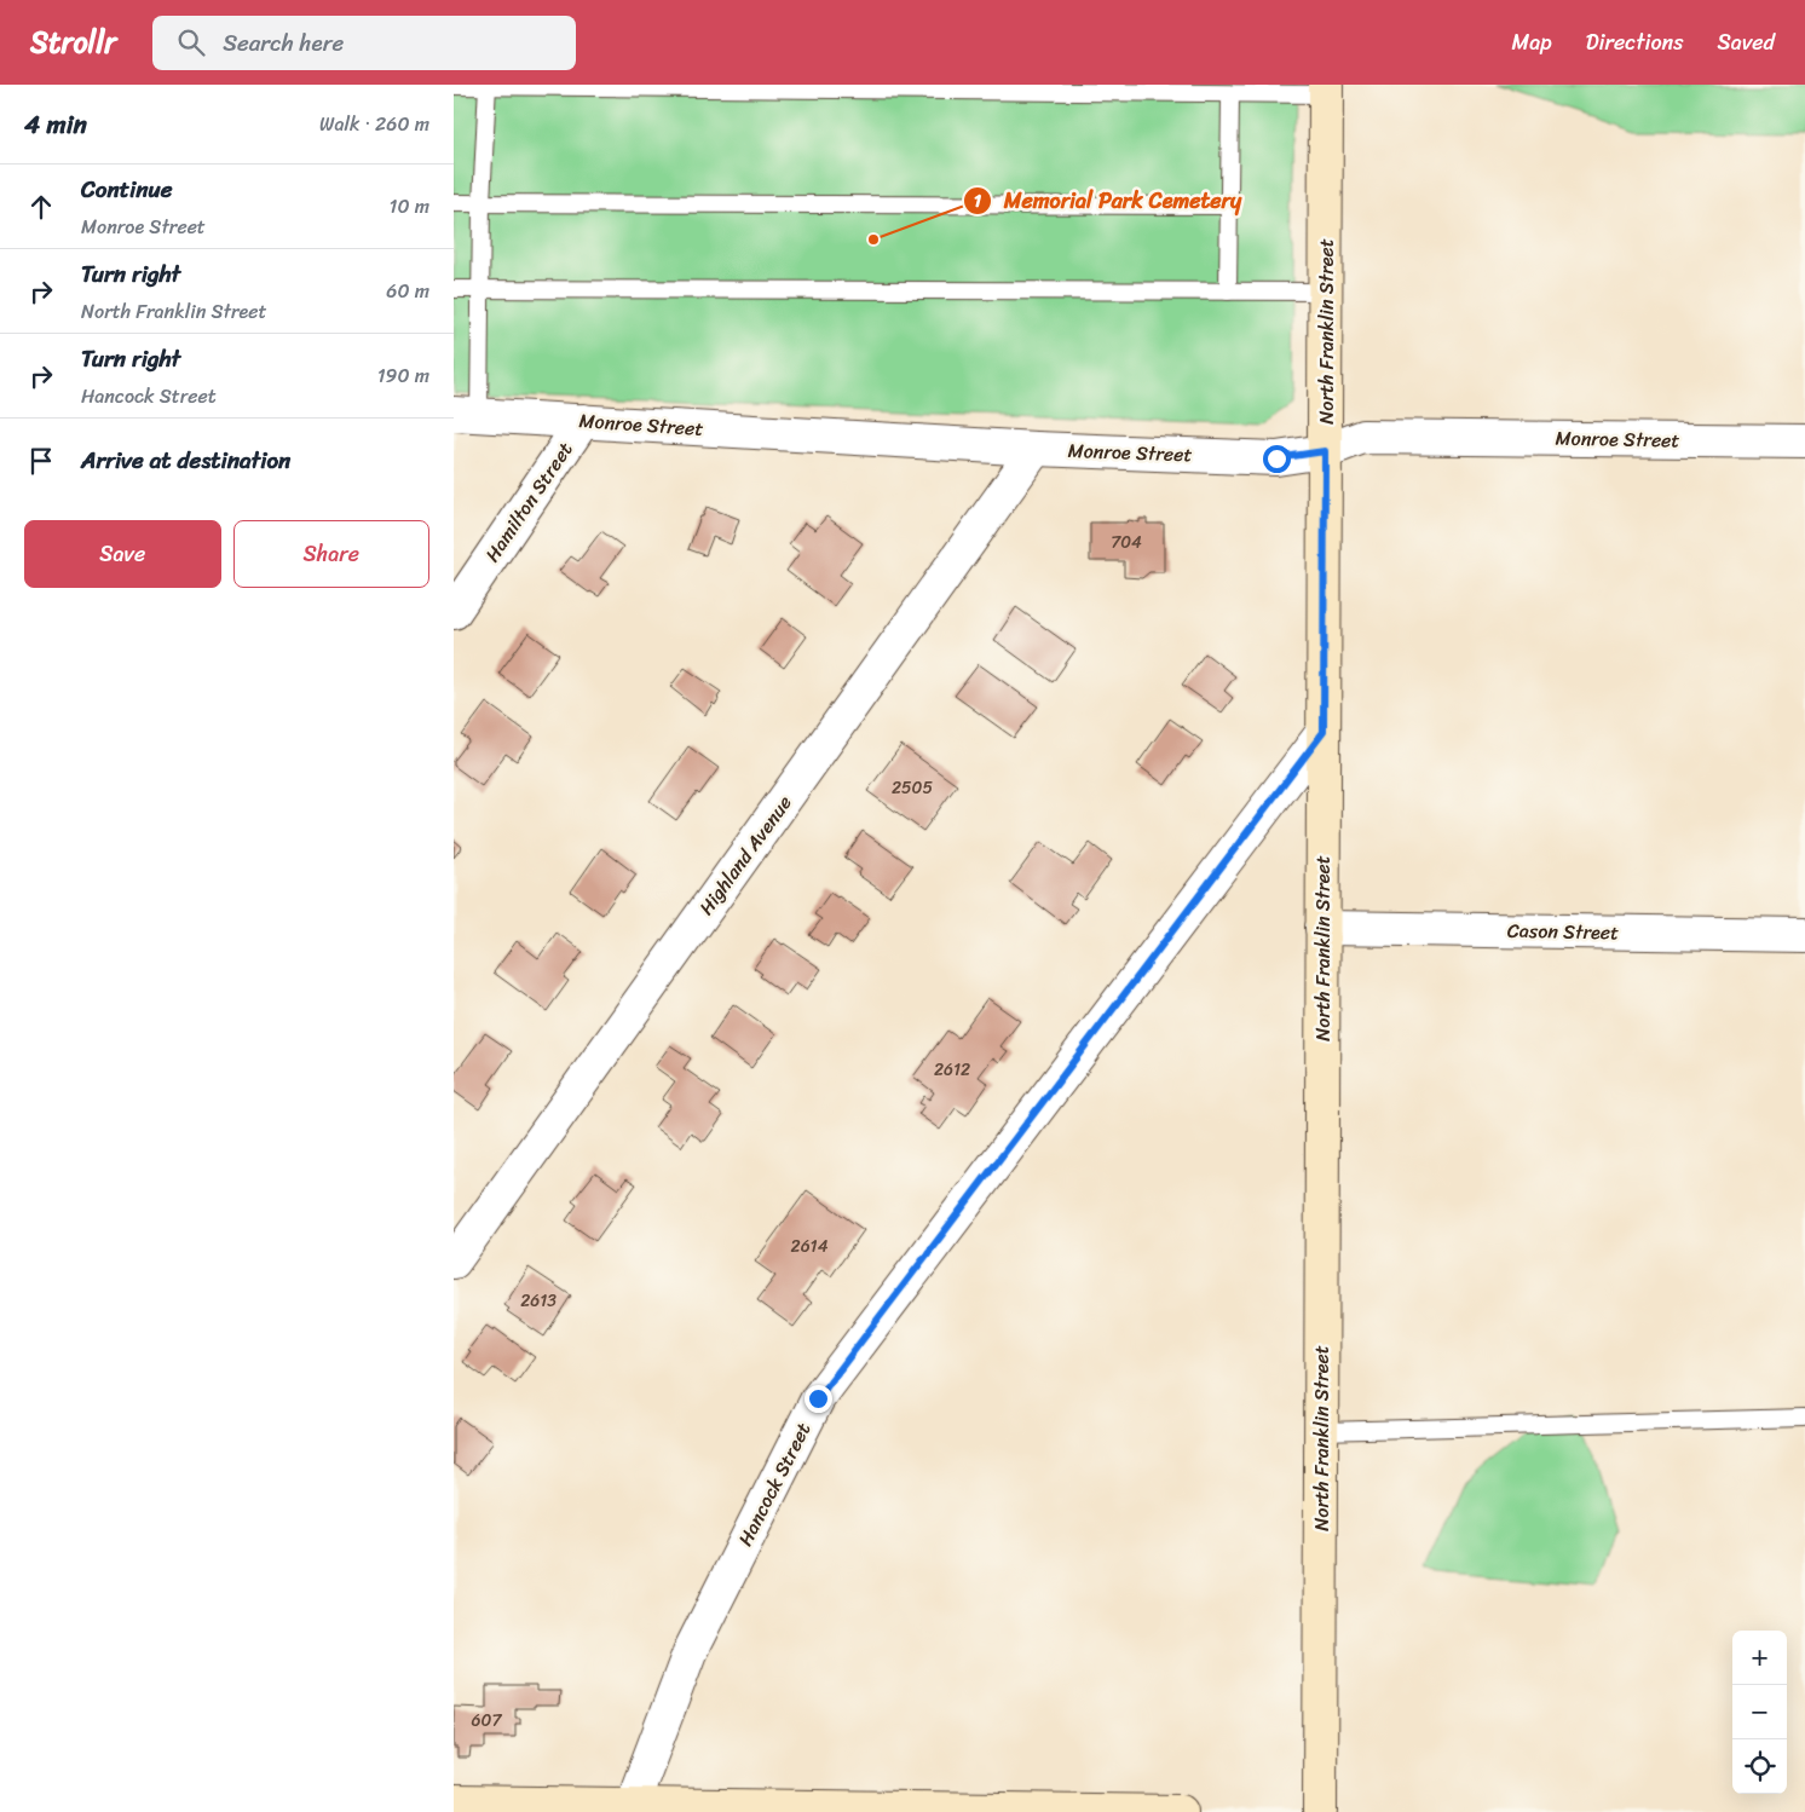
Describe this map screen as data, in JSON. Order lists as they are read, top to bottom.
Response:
{
  "streets": {
    "street": [
      "North Franklin Street",
      "Monroe Street",
      "Hamilton Street",
      "Highland Avenue",
      "Cason Street",
      "Hancock Street"
    ]
  },
  "crossings": [
    ["North Franklin Street", "Monroe Street"],
    ["North Franklin Street", "Cason Street"],
    ["North Franklin Street", "Hancock Street"],
    ["Monroe Street", "Hamilton Street"],
    ["Monroe Street", "Highland Avenue"]
  ],
  "places": ["Memorial Park Cemetery"],
  "house_numbers": [
    "704",
    "2505",
    "2612",
    "2614",
    "2613",
    "607"
  ],
  "page": {
    "header": "Strollr",
    "search": "Search here",
    "nav": ["Map", "Directions", "Saved"],
    "heading": ["4 min", "Walk · 260 m"],
    "list": [
      ["Continue", "Monroe Street", "10 m"],
      ["Turn right", "North Franklin Street", "60 m"],
      ["Turn right", "Hancock Street", "190 m"],
      "Arrive at destination"
    ],
    "buttons": ["Save", "Share"],
    "map_buttons": ["+", "−"]
  }
}
